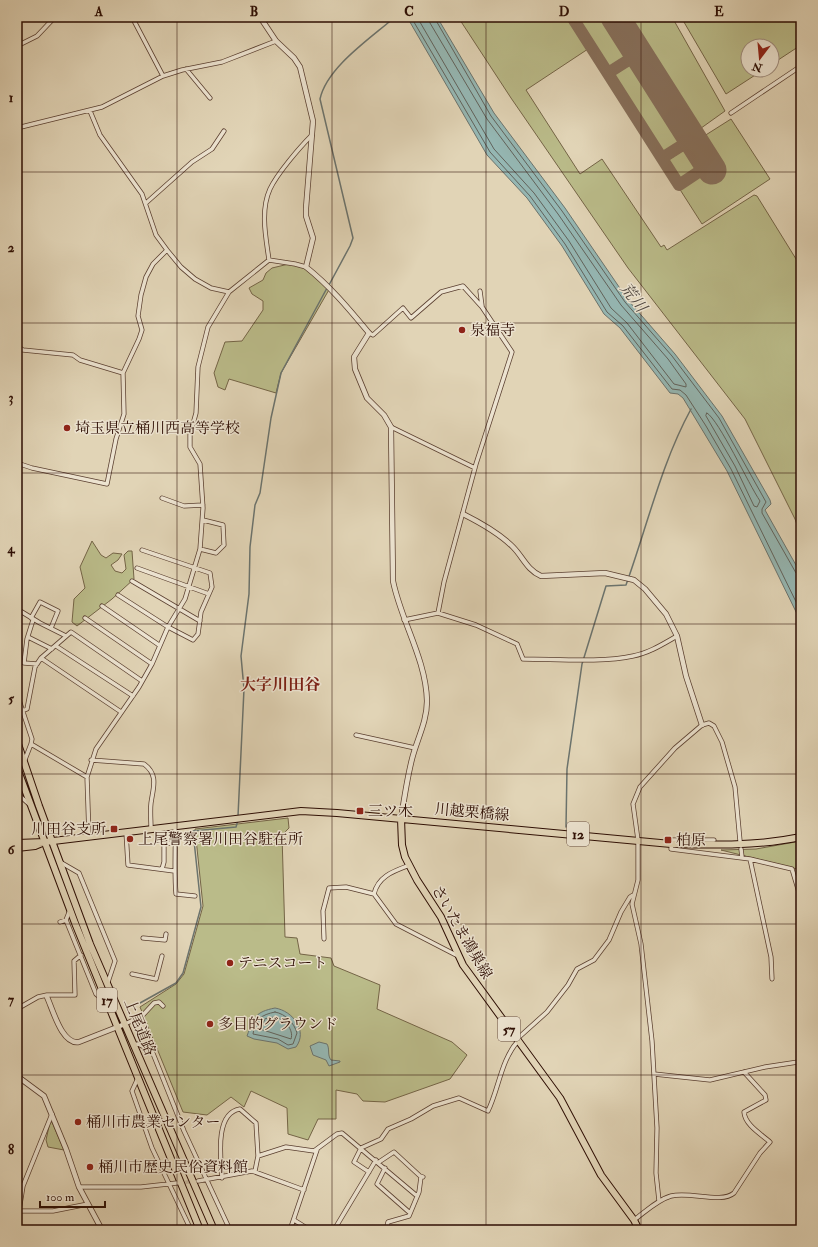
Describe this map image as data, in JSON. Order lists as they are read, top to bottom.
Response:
{
  "streets": {
    "main road": [
      "川越栗橋線",
      "12",
      "さいたま鴻巣線",
      "17",
      "上尾道路",
      "57"
    ]
  },
  "crossings": [
    ["川越栗橋線", "さいたま鴻巣線"],
    ["川越栗橋線", "上尾道路"]
  ],
  "districts": ["大字川田谷"],
  "water": ["荒川"],
  "places": {
    "other": [
      "泉福寺",
      "埼玉県立桶川西高等学校",
      "上尾警察署川田谷駐在所",
      "テニスコート",
      "多目的グラウンド",
      "桶川市農業センター",
      "桶川市歴史民俗資料館"
    ],
    "transit": ["三ツ木", "川田谷支所", "柏原"]
  },
  "scale_bar": "100 m",
  "north": "bottom",
  "grid": {
    "columns": [
      "A",
      "B",
      "C",
      "D",
      "E"
    ],
    "rows": [
      "1",
      "2",
      "3",
      "4",
      "5",
      "6",
      "7",
      "8"
    ]
  }
}
